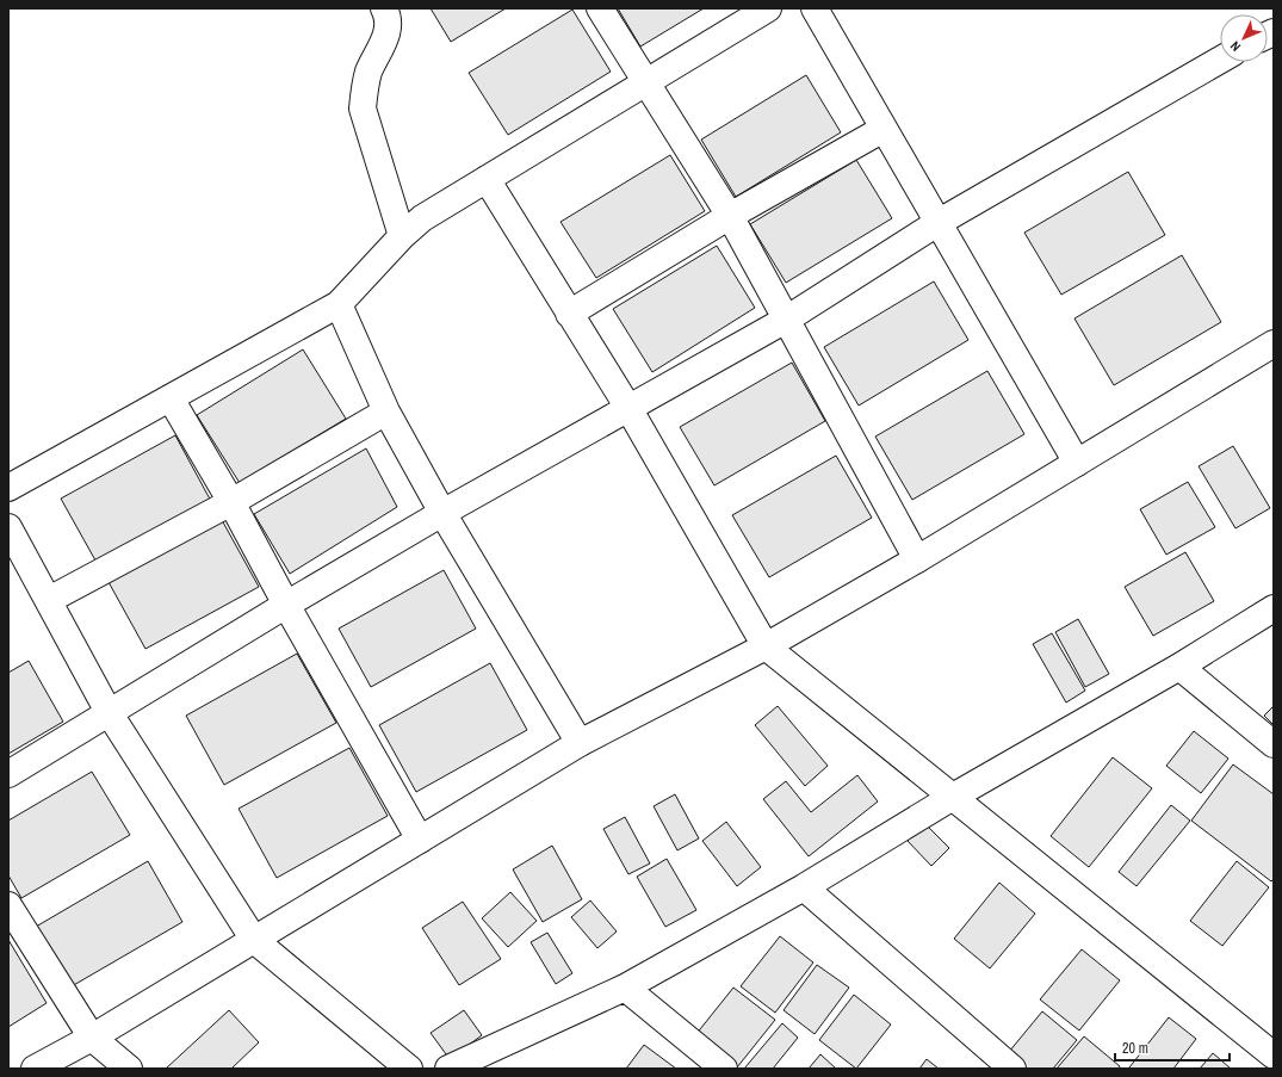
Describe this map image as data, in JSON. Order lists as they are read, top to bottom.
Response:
{
  "scale_bar": "20 m",
  "north": "bottom left"
}
